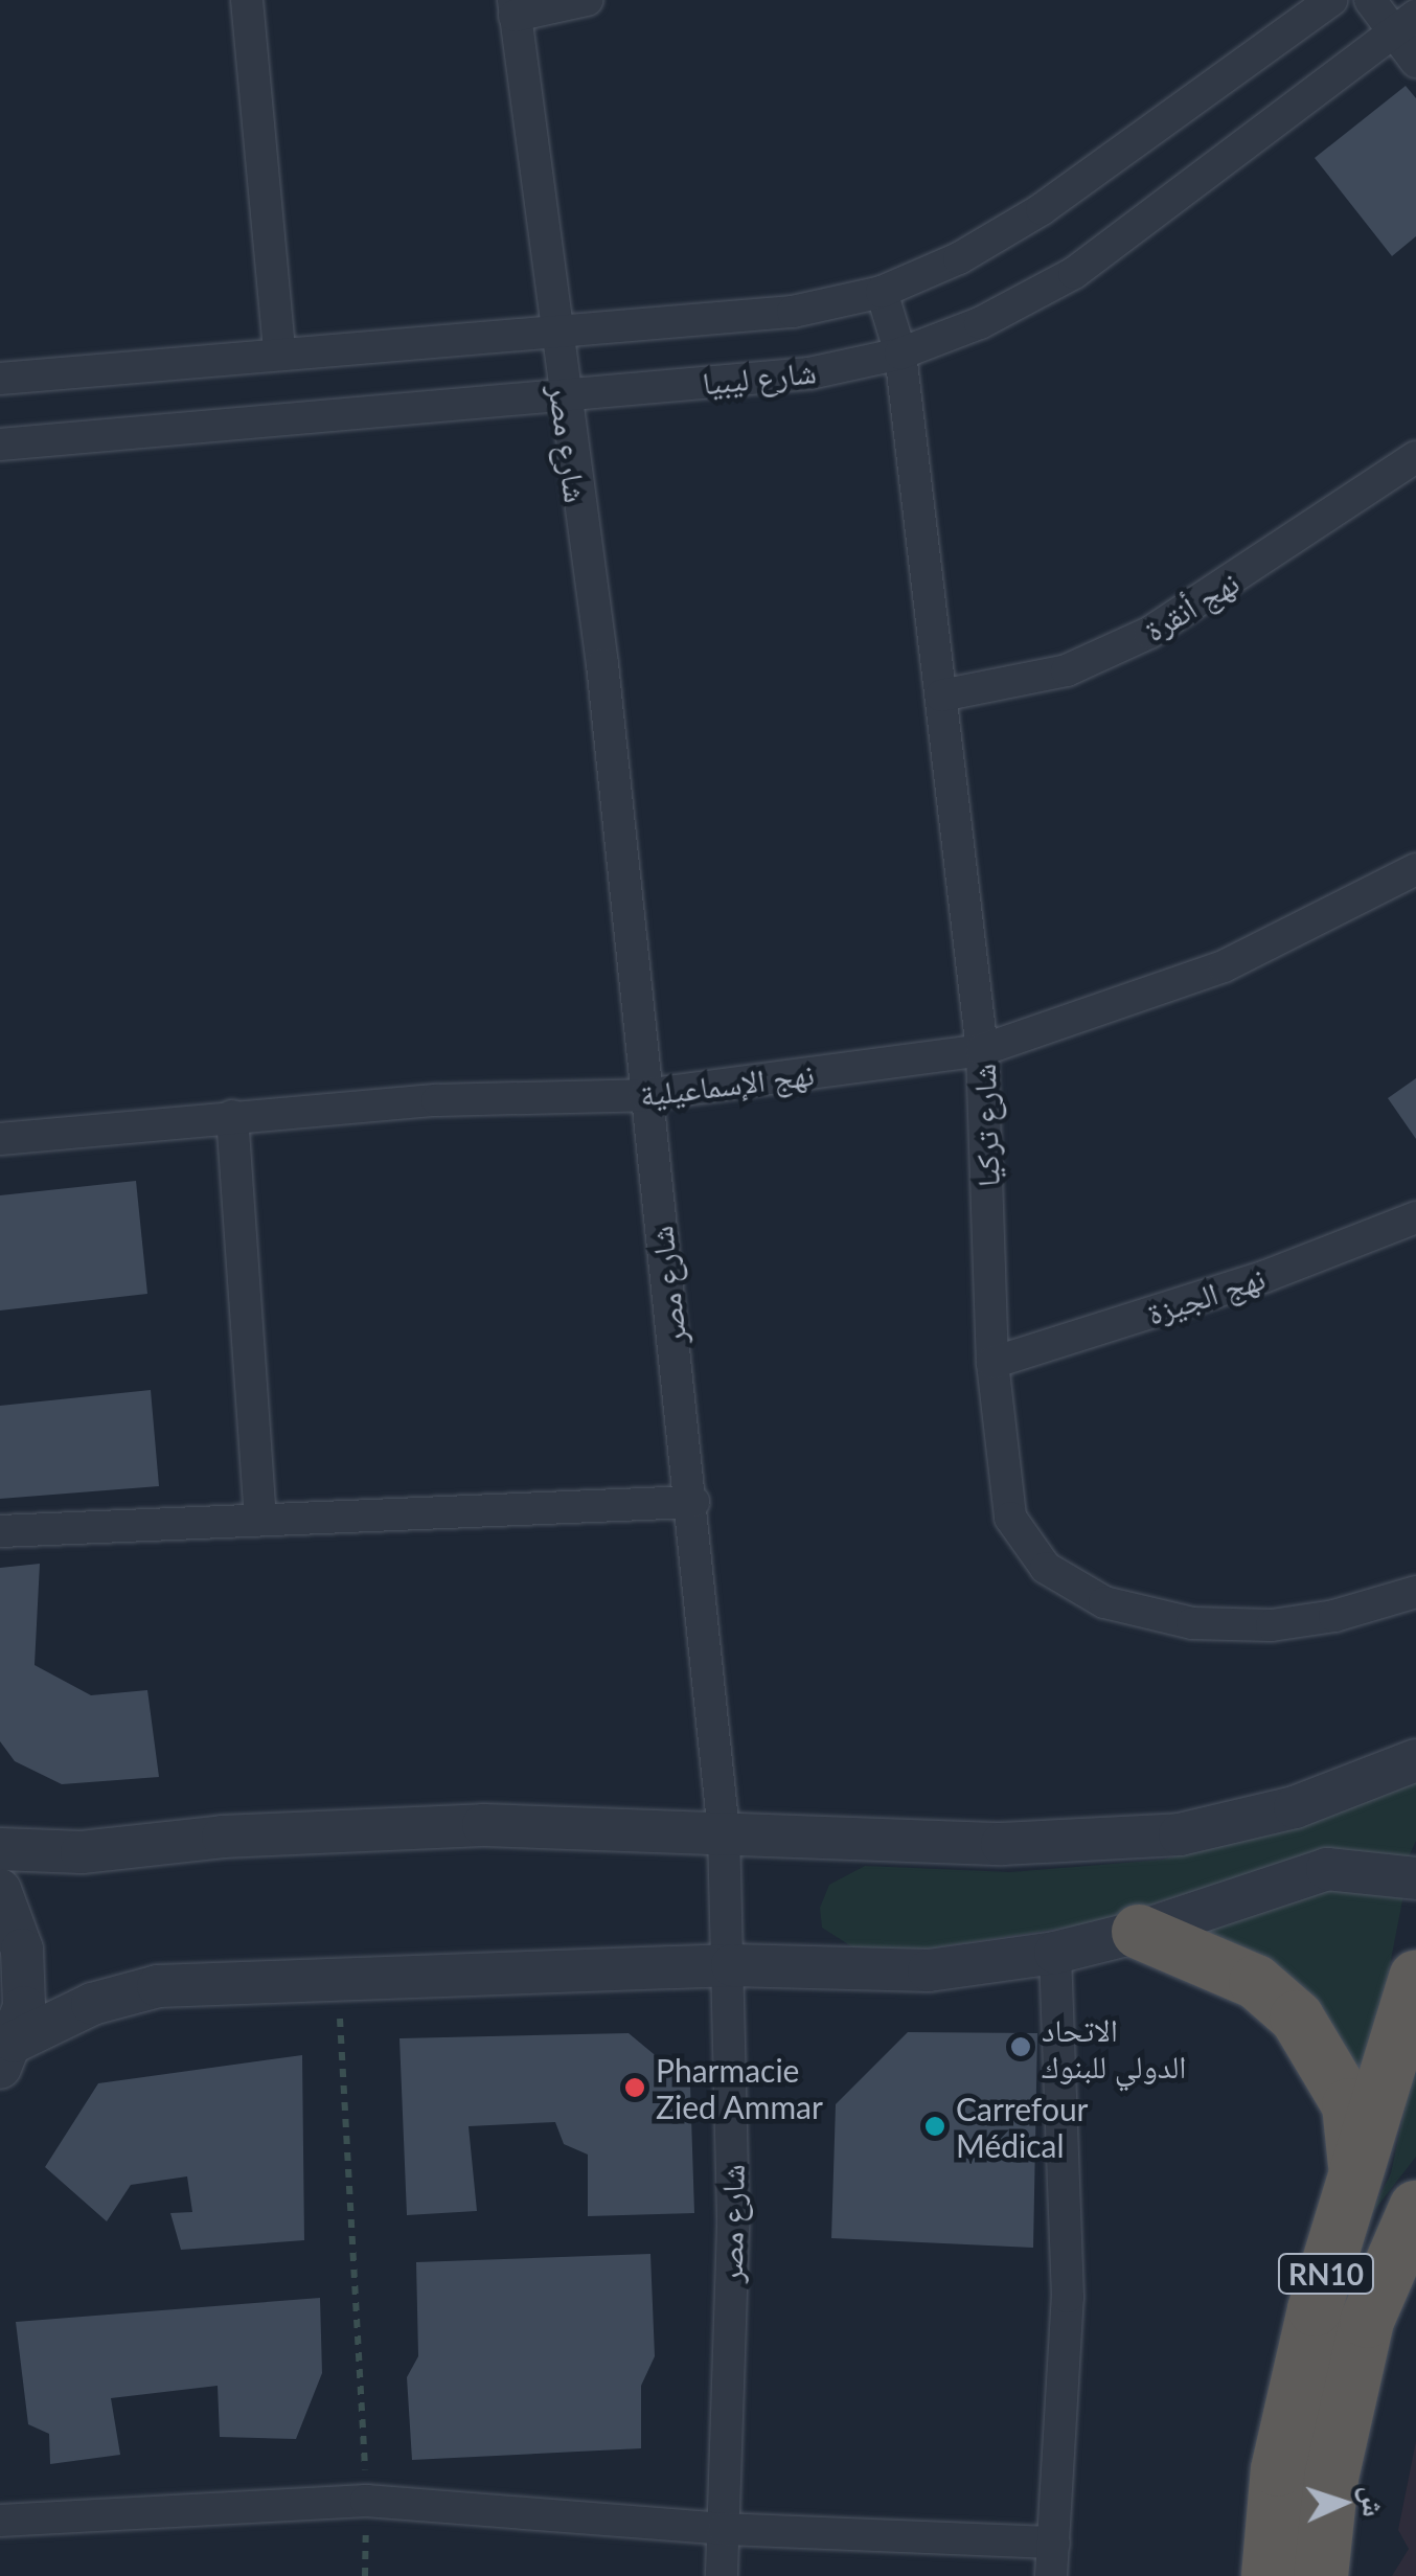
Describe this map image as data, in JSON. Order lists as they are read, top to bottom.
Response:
{
  "streets": {
    "highway": ["RN10"],
    "street": [
      "شارع ليبيا",
      "شارع مصر",
      "نهج أنقرة",
      "نهج الإسماعيلية",
      "شارع تركيا",
      "نهج الجيزة"
    ]
  },
  "crossings": [
    ["شارع ليبيا", "شارع مصر"],
    ["شارع ليبيا", "شارع تركيا"],
    ["شارع مصر", "نهج الإسماعيلية"],
    ["نهج أنقرة", "شارع تركيا"],
    ["نهج الإسماعيلية", "شارع تركيا"],
    ["شارع تركيا", "نهج الجيزة"]
  ],
  "places": ["الاتحاد الدولي للبنوك", "Pharmacie Zied Ammar", "Carrefour Médical"],
  "north": "right"
}
